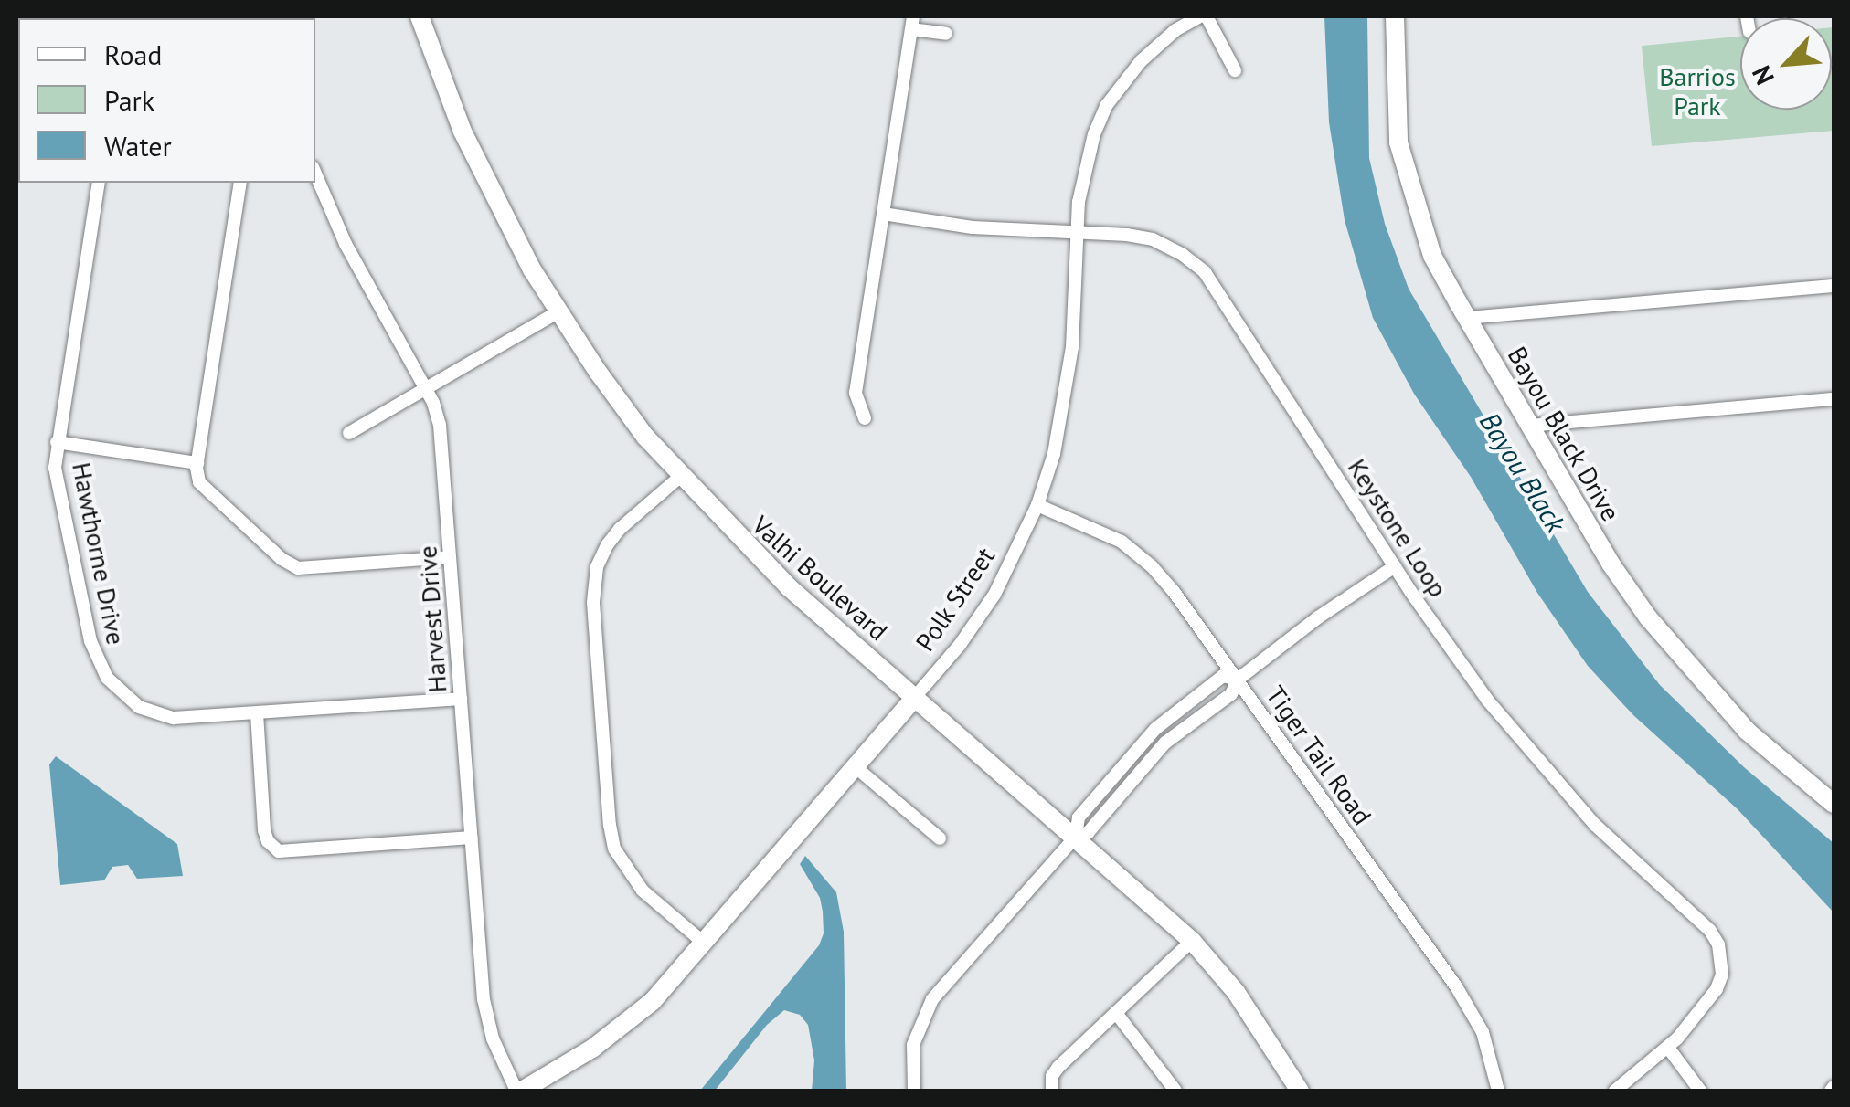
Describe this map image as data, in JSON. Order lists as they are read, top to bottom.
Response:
{
  "streets": {
    "street": [
      "Bayou Black Drive",
      "Keystone Loop",
      "Hawthorne Drive",
      "Valhi Boulevard",
      "Polk Street",
      "Harvest Drive",
      "Tiger Tail Road"
    ]
  },
  "crossings": [
    ["Keystone Loop", "Polk Street"],
    ["Hawthorne Drive", "Harvest Drive"],
    ["Valhi Boulevard", "Polk Street"],
    ["Polk Street", "Harvest Drive"],
    ["Polk Street", "Tiger Tail Road"]
  ],
  "water": ["Bayou Black"],
  "parks": ["Barrios Park"],
  "legend": ["Road", "Park", "Water"],
  "north": "bottom left"
}
